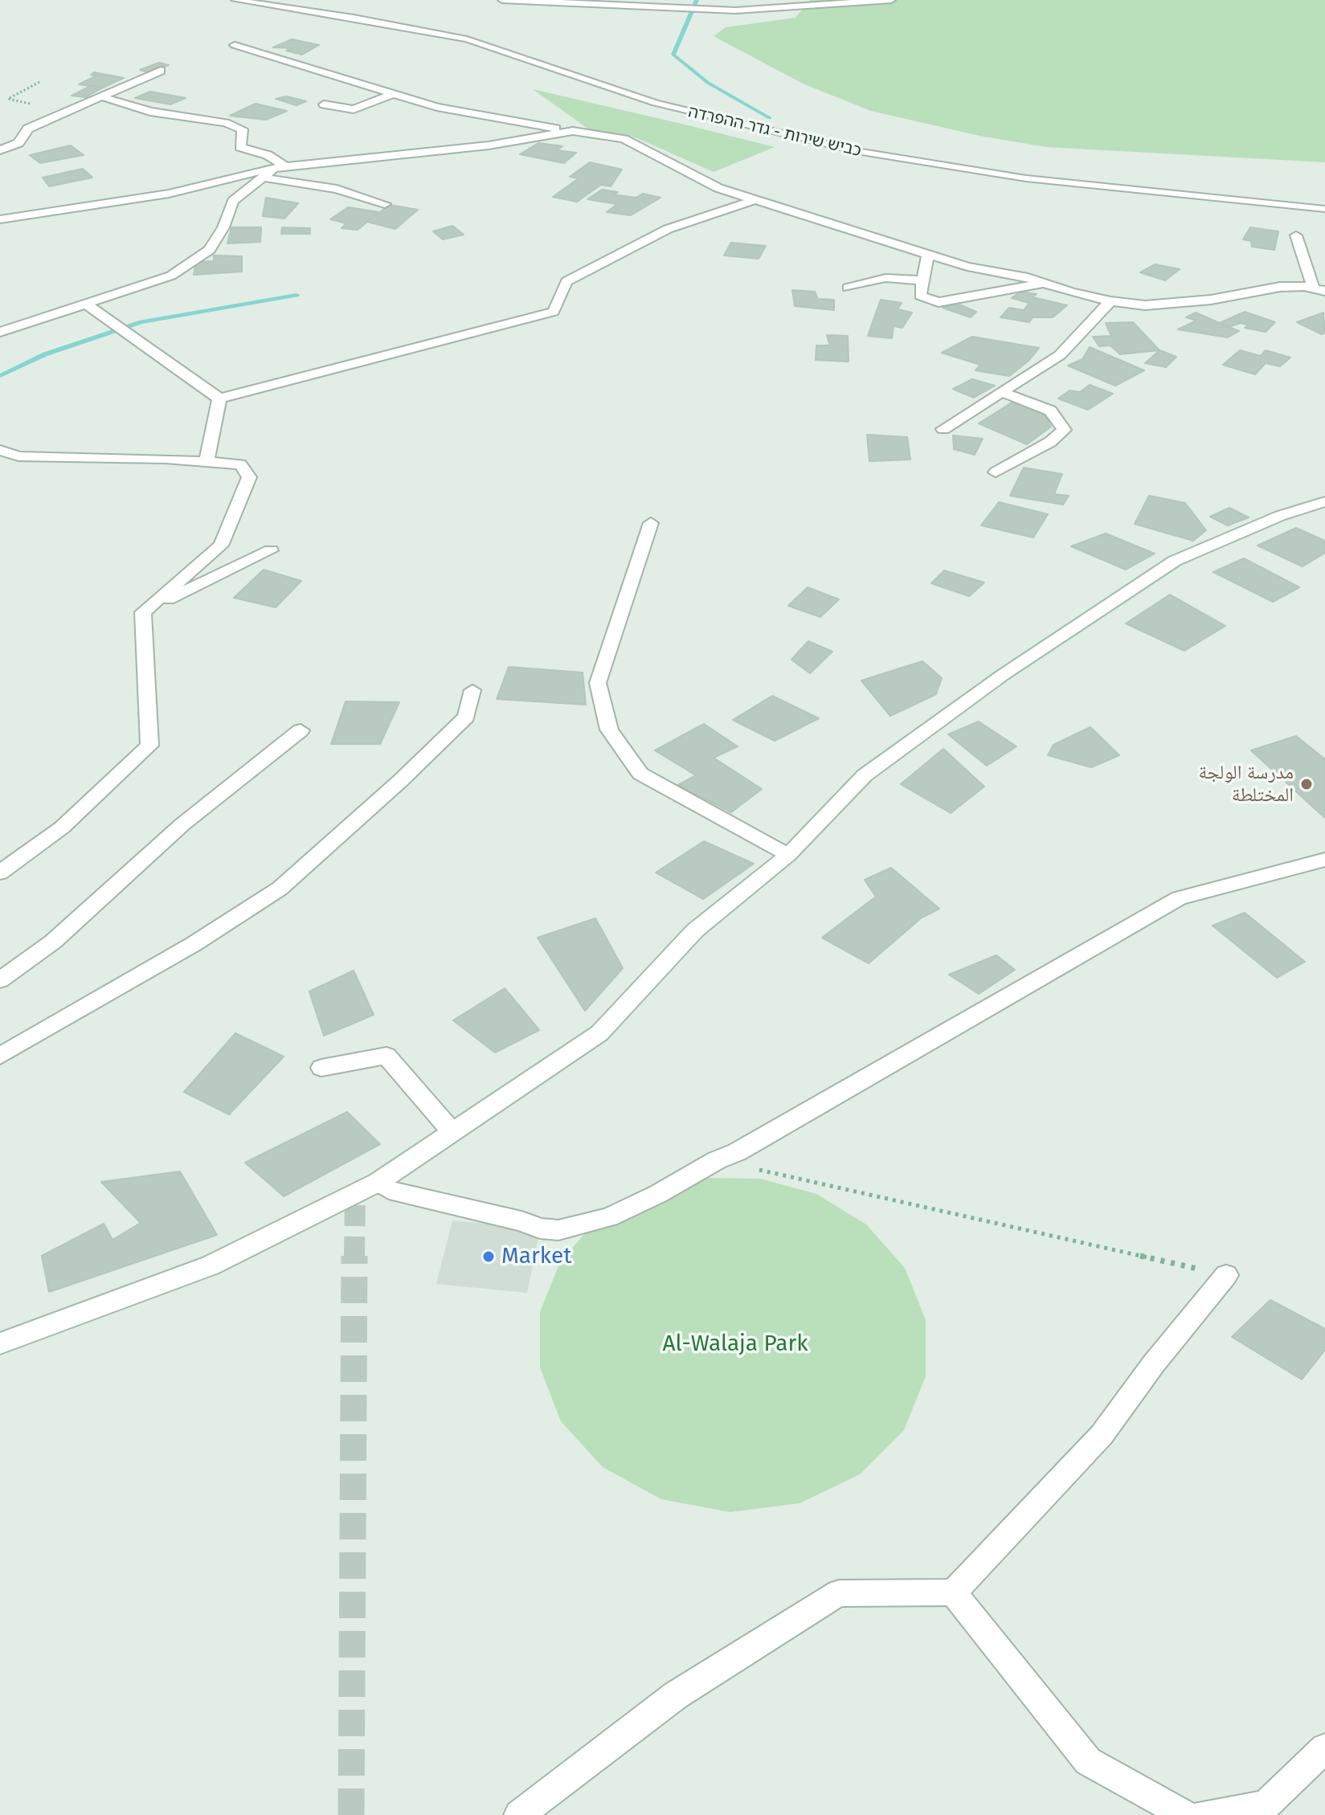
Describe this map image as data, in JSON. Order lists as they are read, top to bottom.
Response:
{
  "streets": {
    "lane": ["כביש שירות - גדר ההפרדה"]
  },
  "parks": ["Al-Walaja Park"],
  "places": ["مدرسة الولجة المختلطة", "Market"]
}
